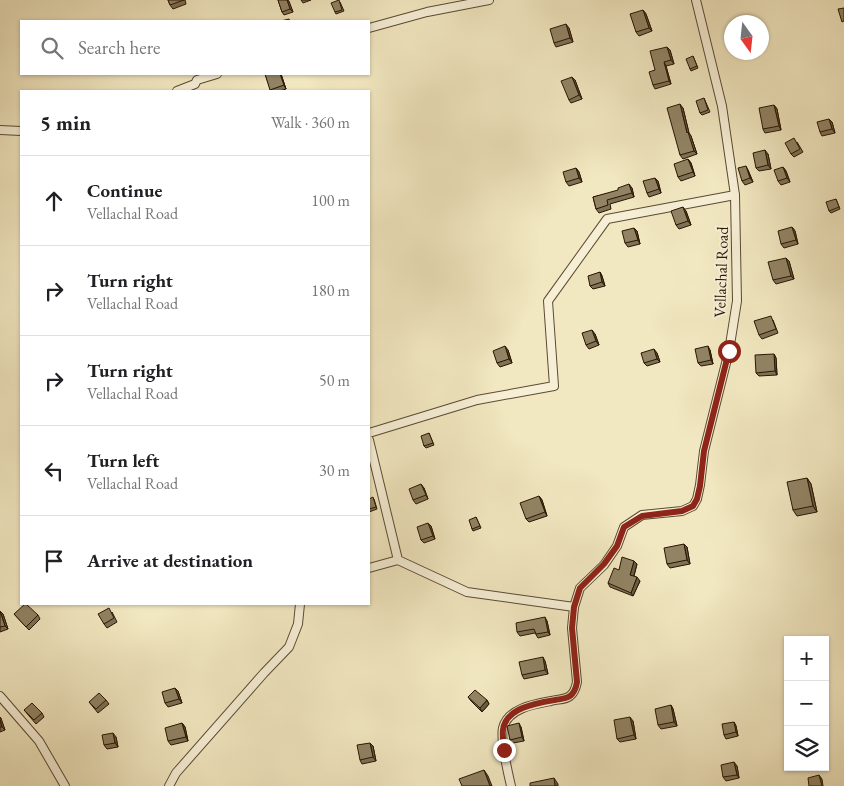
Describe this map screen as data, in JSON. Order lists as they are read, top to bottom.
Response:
{
  "streets": {
    "street": ["Vellachal Road"]
  },
  "north": "bottom",
  "page": {
    "search": "Search here",
    "heading": ["5 min", "Walk · 360 m"],
    "list": [
      ["Continue", "Vellachal Road", "100 m"],
      ["Turn right", "Vellachal Road", "180 m"],
      ["Turn right", "Vellachal Road", "50 m"],
      ["Turn left", "Vellachal Road", "30 m"],
      "Arrive at destination"
    ],
    "map_buttons": ["+", "−"]
  }
}
